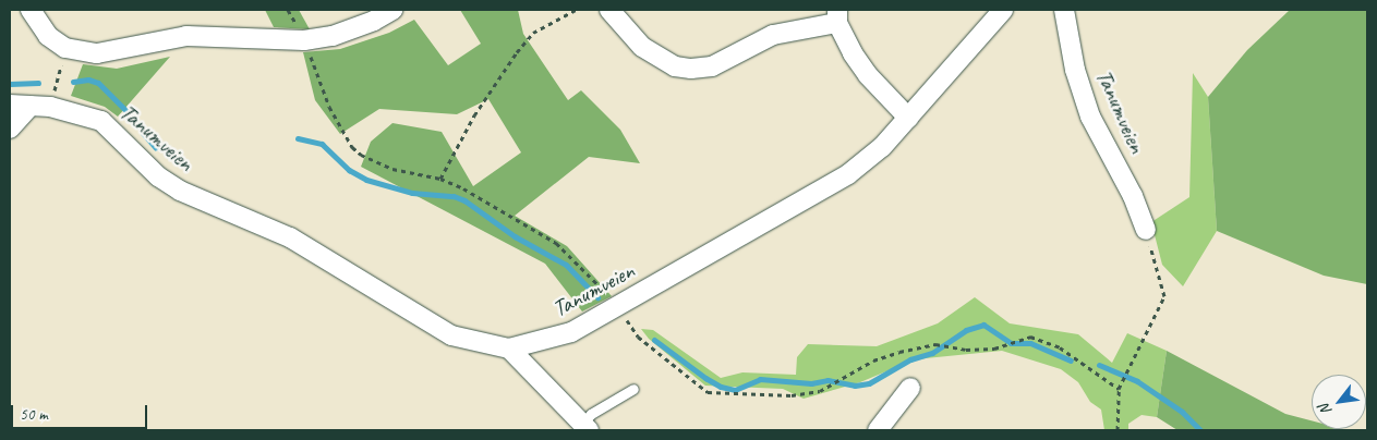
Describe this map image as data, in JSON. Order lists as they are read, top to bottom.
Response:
{
  "streets": {
    "street": ["Tanumveien"]
  },
  "scale_bar": "50 m",
  "north": "bottom left"
}
